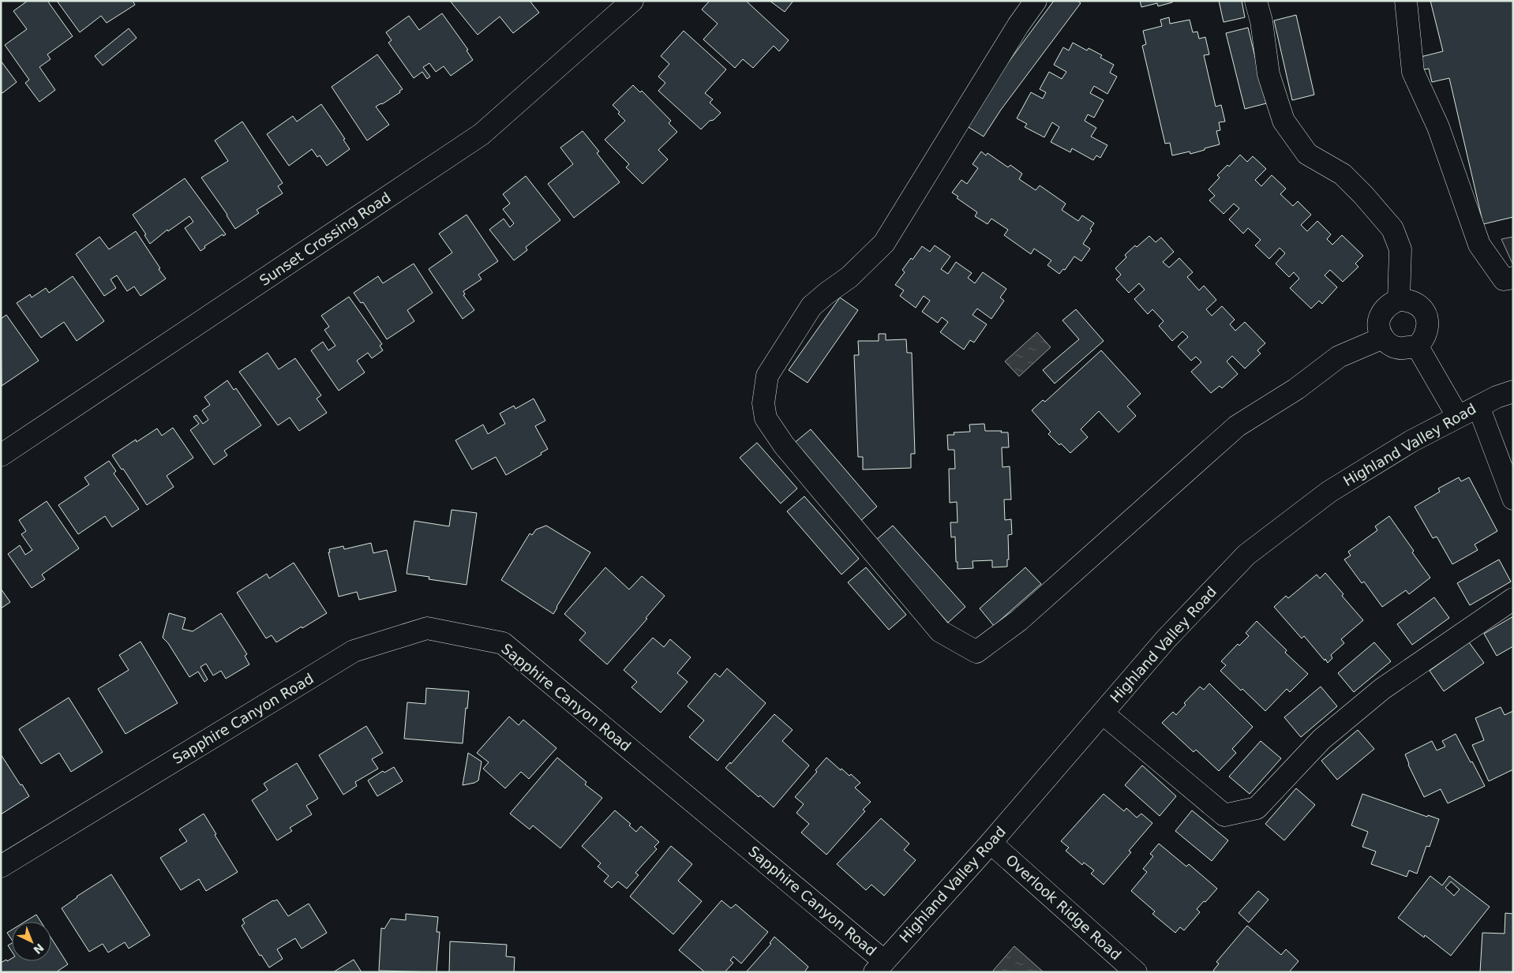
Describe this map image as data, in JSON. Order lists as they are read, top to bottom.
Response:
{
  "streets": {
    "street": [
      "Sunset Crossing Road",
      "Highland Valley Road",
      "Sapphire Canyon Road",
      "Overlook Ridge Road"
    ]
  },
  "crossings": [
    ["Highland Valley Road", "Sapphire Canyon Road"],
    ["Highland Valley Road", "Overlook Ridge Road"]
  ],
  "north": "bottom right"
}
